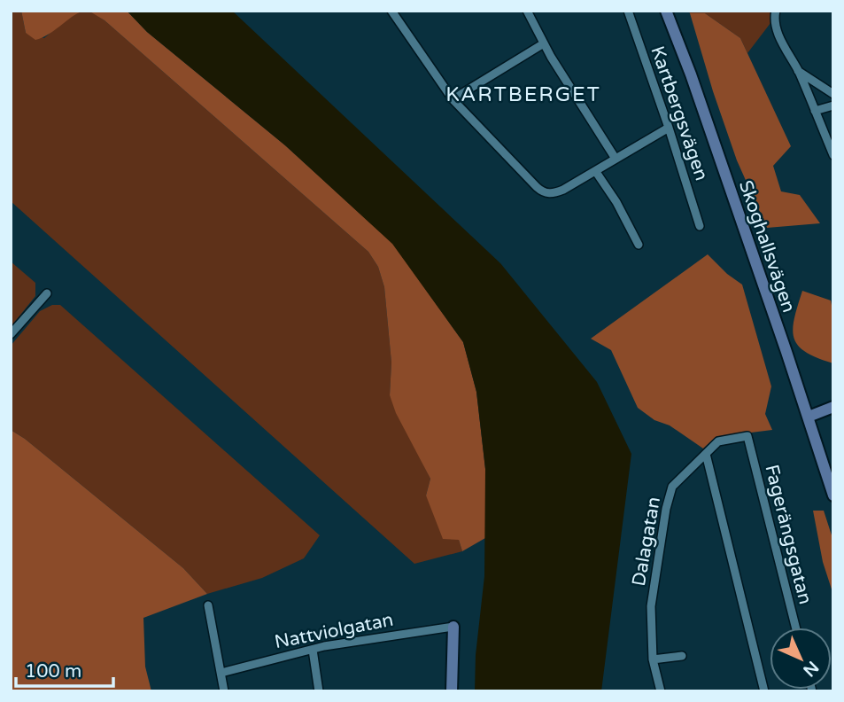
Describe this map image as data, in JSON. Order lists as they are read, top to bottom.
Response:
{
  "streets": {
    "main road": ["Skoghallsvägen"],
    "street": [
      "Kartbergsvägen",
      "Fagerängsgatan",
      "Dalagatan",
      "Nattviolgatan"
    ]
  },
  "crossings": [
    ["Fagerängsgatan", "Dalagatan"]
  ],
  "districts": ["KARTBERGET"],
  "scale_bar": "100 m",
  "north": "bottom right"
}
